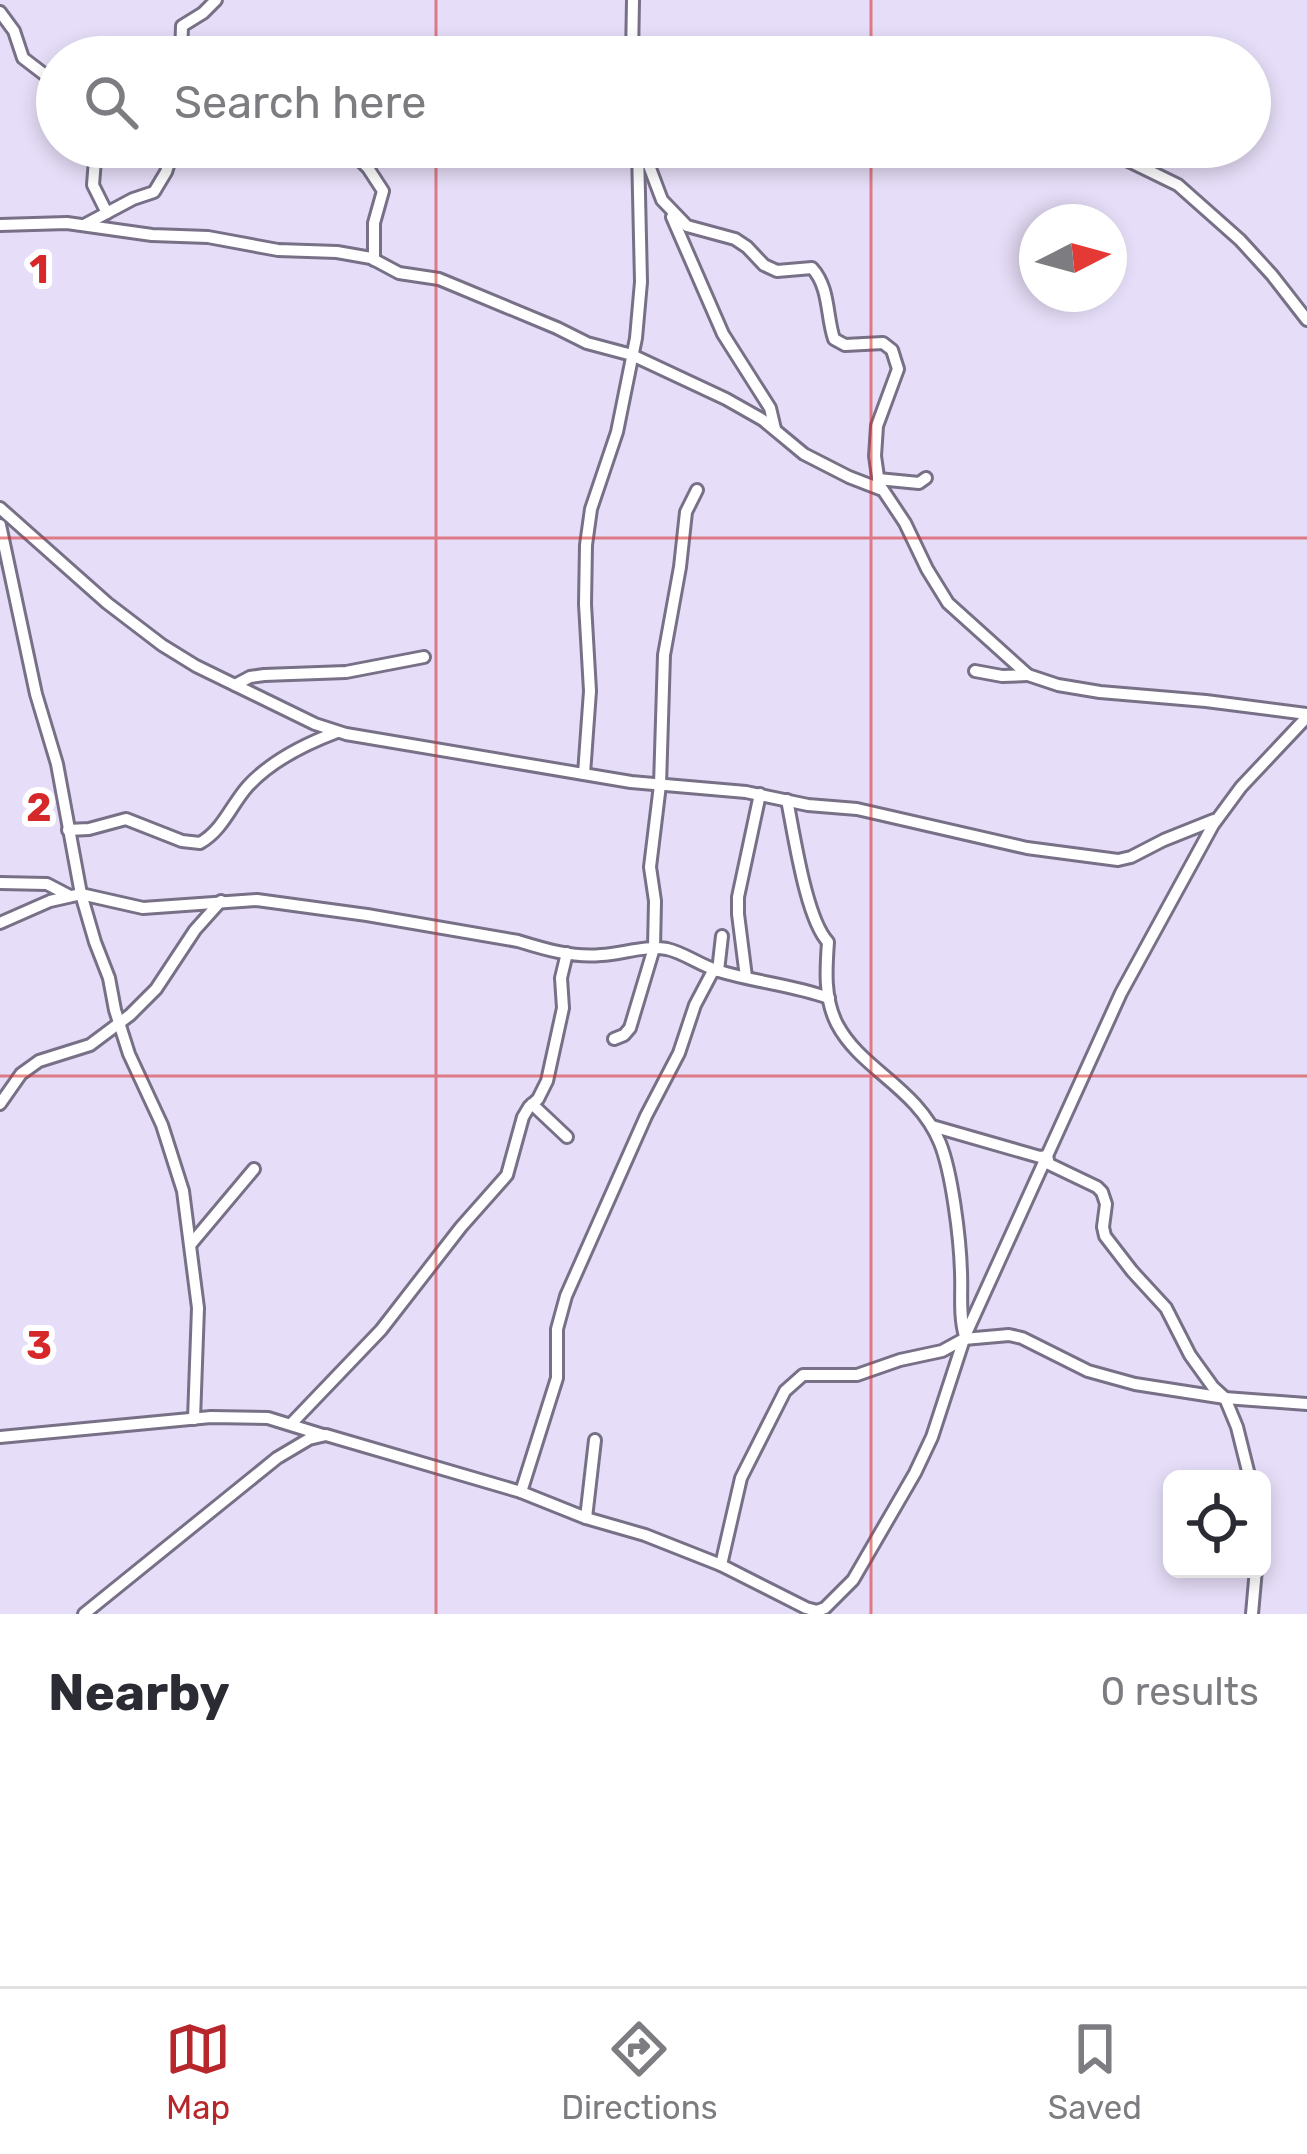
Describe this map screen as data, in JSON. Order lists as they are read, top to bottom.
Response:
{
  "north": "right",
  "page": {
    "search": "Search here",
    "heading": ["Nearby", "0 results"],
    "nav": ["Map", "Directions", "Saved"]
  },
  "grid": {
    "rows": ["1", "2", "3"]
  }
}
